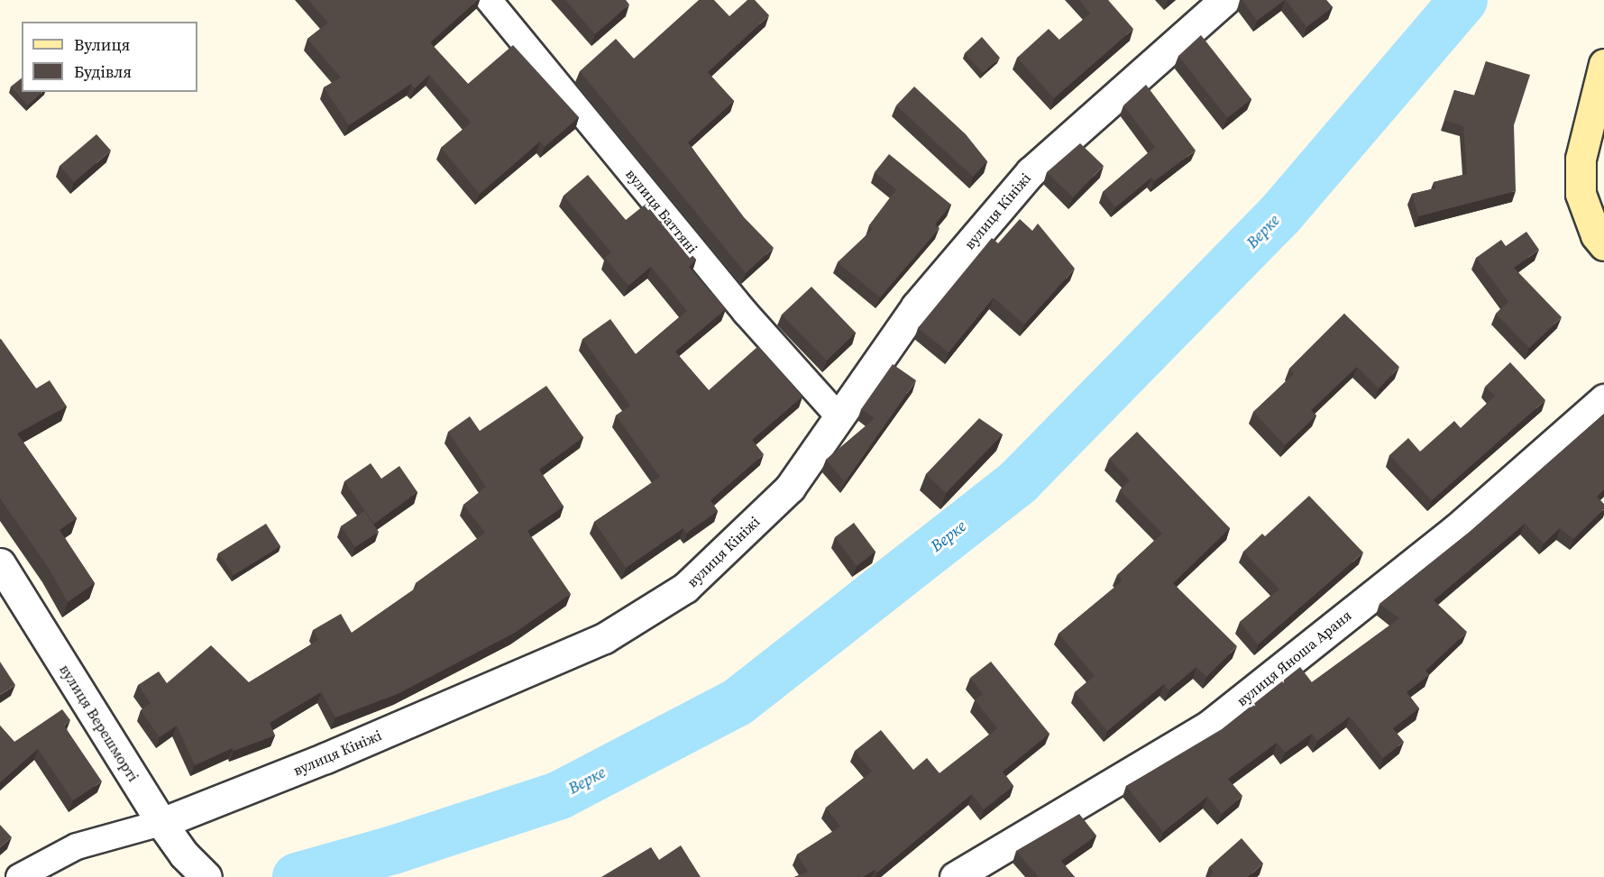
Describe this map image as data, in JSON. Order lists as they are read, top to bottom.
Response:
{
  "streets": {
    "street": [
      "вулиця Баттяні",
      "вулиця Кініжі",
      "вулиця Яноша Араня",
      "вулиця Верешморті"
    ]
  },
  "crossings": [
    ["вулиця Баттяні", "вулиця Кініжі"],
    ["вулиця Кініжі", "вулиця Верешморті"]
  ],
  "water": ["Верке"],
  "legend": ["Вулиця", "Будівля"]
}
